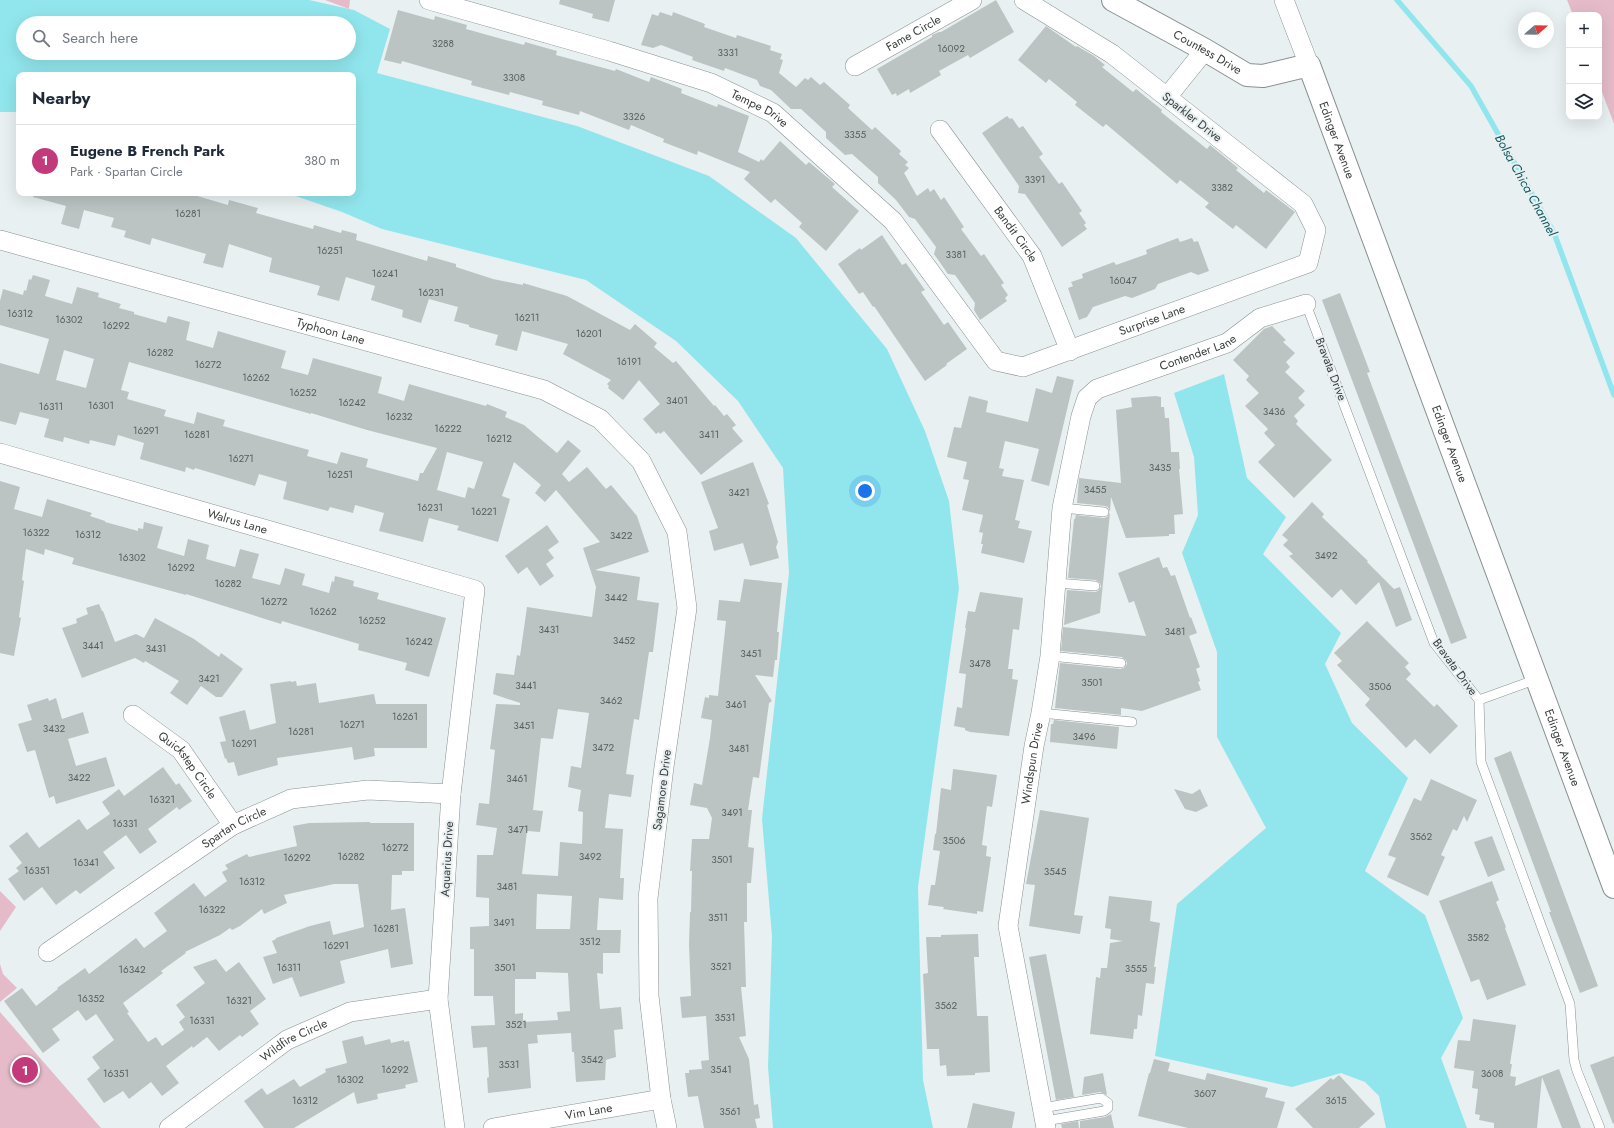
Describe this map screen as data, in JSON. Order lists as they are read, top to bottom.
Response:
{
  "streets": {
    "street": [
      "Fame Circle",
      "Countess Drive",
      "Tempe Drive",
      "Sparkler Drive",
      "Edinger Avenue",
      "Bandit Circle",
      "Surprise Lane",
      "Typhoon Lane",
      "Contender Lane",
      "Walrus Lane",
      "Windspun Drive",
      "Quickstep Circle",
      "Sagamore Drive",
      "Spartan Circle",
      "Aquarius Drive",
      "Wildfire Circle",
      "Vim Lane"
    ],
    "lane": ["Bravata Drive"]
  },
  "crossings": [
    ["Countess Drive", "Edinger Avenue"],
    ["Tempe Drive", "Surprise Lane"],
    ["Sparkler Drive", "Surprise Lane"],
    ["Bandit Circle", "Surprise Lane"],
    ["Typhoon Lane", "Sagamore Drive"],
    ["Contender Lane", "Bravata Drive"],
    ["Contender Lane", "Windspun Drive"],
    ["Walrus Lane", "Aquarius Drive"],
    ["Quickstep Circle", "Spartan Circle"],
    ["Sagamore Drive", "Vim Lane"],
    ["Spartan Circle", "Aquarius Drive"],
    ["Aquarius Drive", "Wildfire Circle"]
  ],
  "water": ["Bolsa Chica Channel"],
  "house_numbers": [
    "3288",
    "16092",
    "3331",
    "3308",
    "3326",
    "3355",
    "3391",
    "3382",
    "16281",
    "16251",
    "3381",
    "16241",
    "16047",
    "16231",
    "16312",
    "16211",
    "16302",
    "16292",
    "16201",
    "16282",
    "16191",
    "16272",
    "16262",
    "16252",
    "3401",
    "16242",
    "16301",
    "16311",
    "3436",
    "16232",
    "16222",
    "16291",
    "16281",
    "3411",
    "16212",
    "16271",
    "3435",
    "16251",
    "3455",
    "3421",
    "16231",
    "16221",
    "16322",
    "16312",
    "3422",
    "3492",
    "16302",
    "16292",
    "16282",
    "3442",
    "16272",
    "16262",
    "16252",
    "3431",
    "3481",
    "3452",
    "16242",
    "3441",
    "3431",
    "3451",
    "3478",
    "3421",
    "3501",
    "3441",
    "3506",
    "3462",
    "3461",
    "16261",
    "16271",
    "3451",
    "3432",
    "16281",
    "3496",
    "16291",
    "3472",
    "3481",
    "3422",
    "3461",
    "16321",
    "3491",
    "16331",
    "3471",
    "3562",
    "3506",
    "16272",
    "16282",
    "3492",
    "16292",
    "3501",
    "16341",
    "16351",
    "3545",
    "16312",
    "3481",
    "16322",
    "3511",
    "3491",
    "16281",
    "3582",
    "3512",
    "16291",
    "3521",
    "16311",
    "3501",
    "3555",
    "16342",
    "16352",
    "16321",
    "3562",
    "3531",
    "16331",
    "3521",
    "3542",
    "3531",
    "16292",
    "3541",
    "16351",
    "3608",
    "16302",
    "3607",
    "16312",
    "3615",
    "3561"
  ],
  "north": "right",
  "page": {
    "map_buttons": ["+", "−"],
    "search": "Search here",
    "heading": "Nearby",
    "list": [
      {
        "mark": "1",
        "name": "Eugene B French Park",
        "note": "Park · Spartan Circle",
        "value": "380 m"
      }
    ],
    "pins": "1"
  }
}
